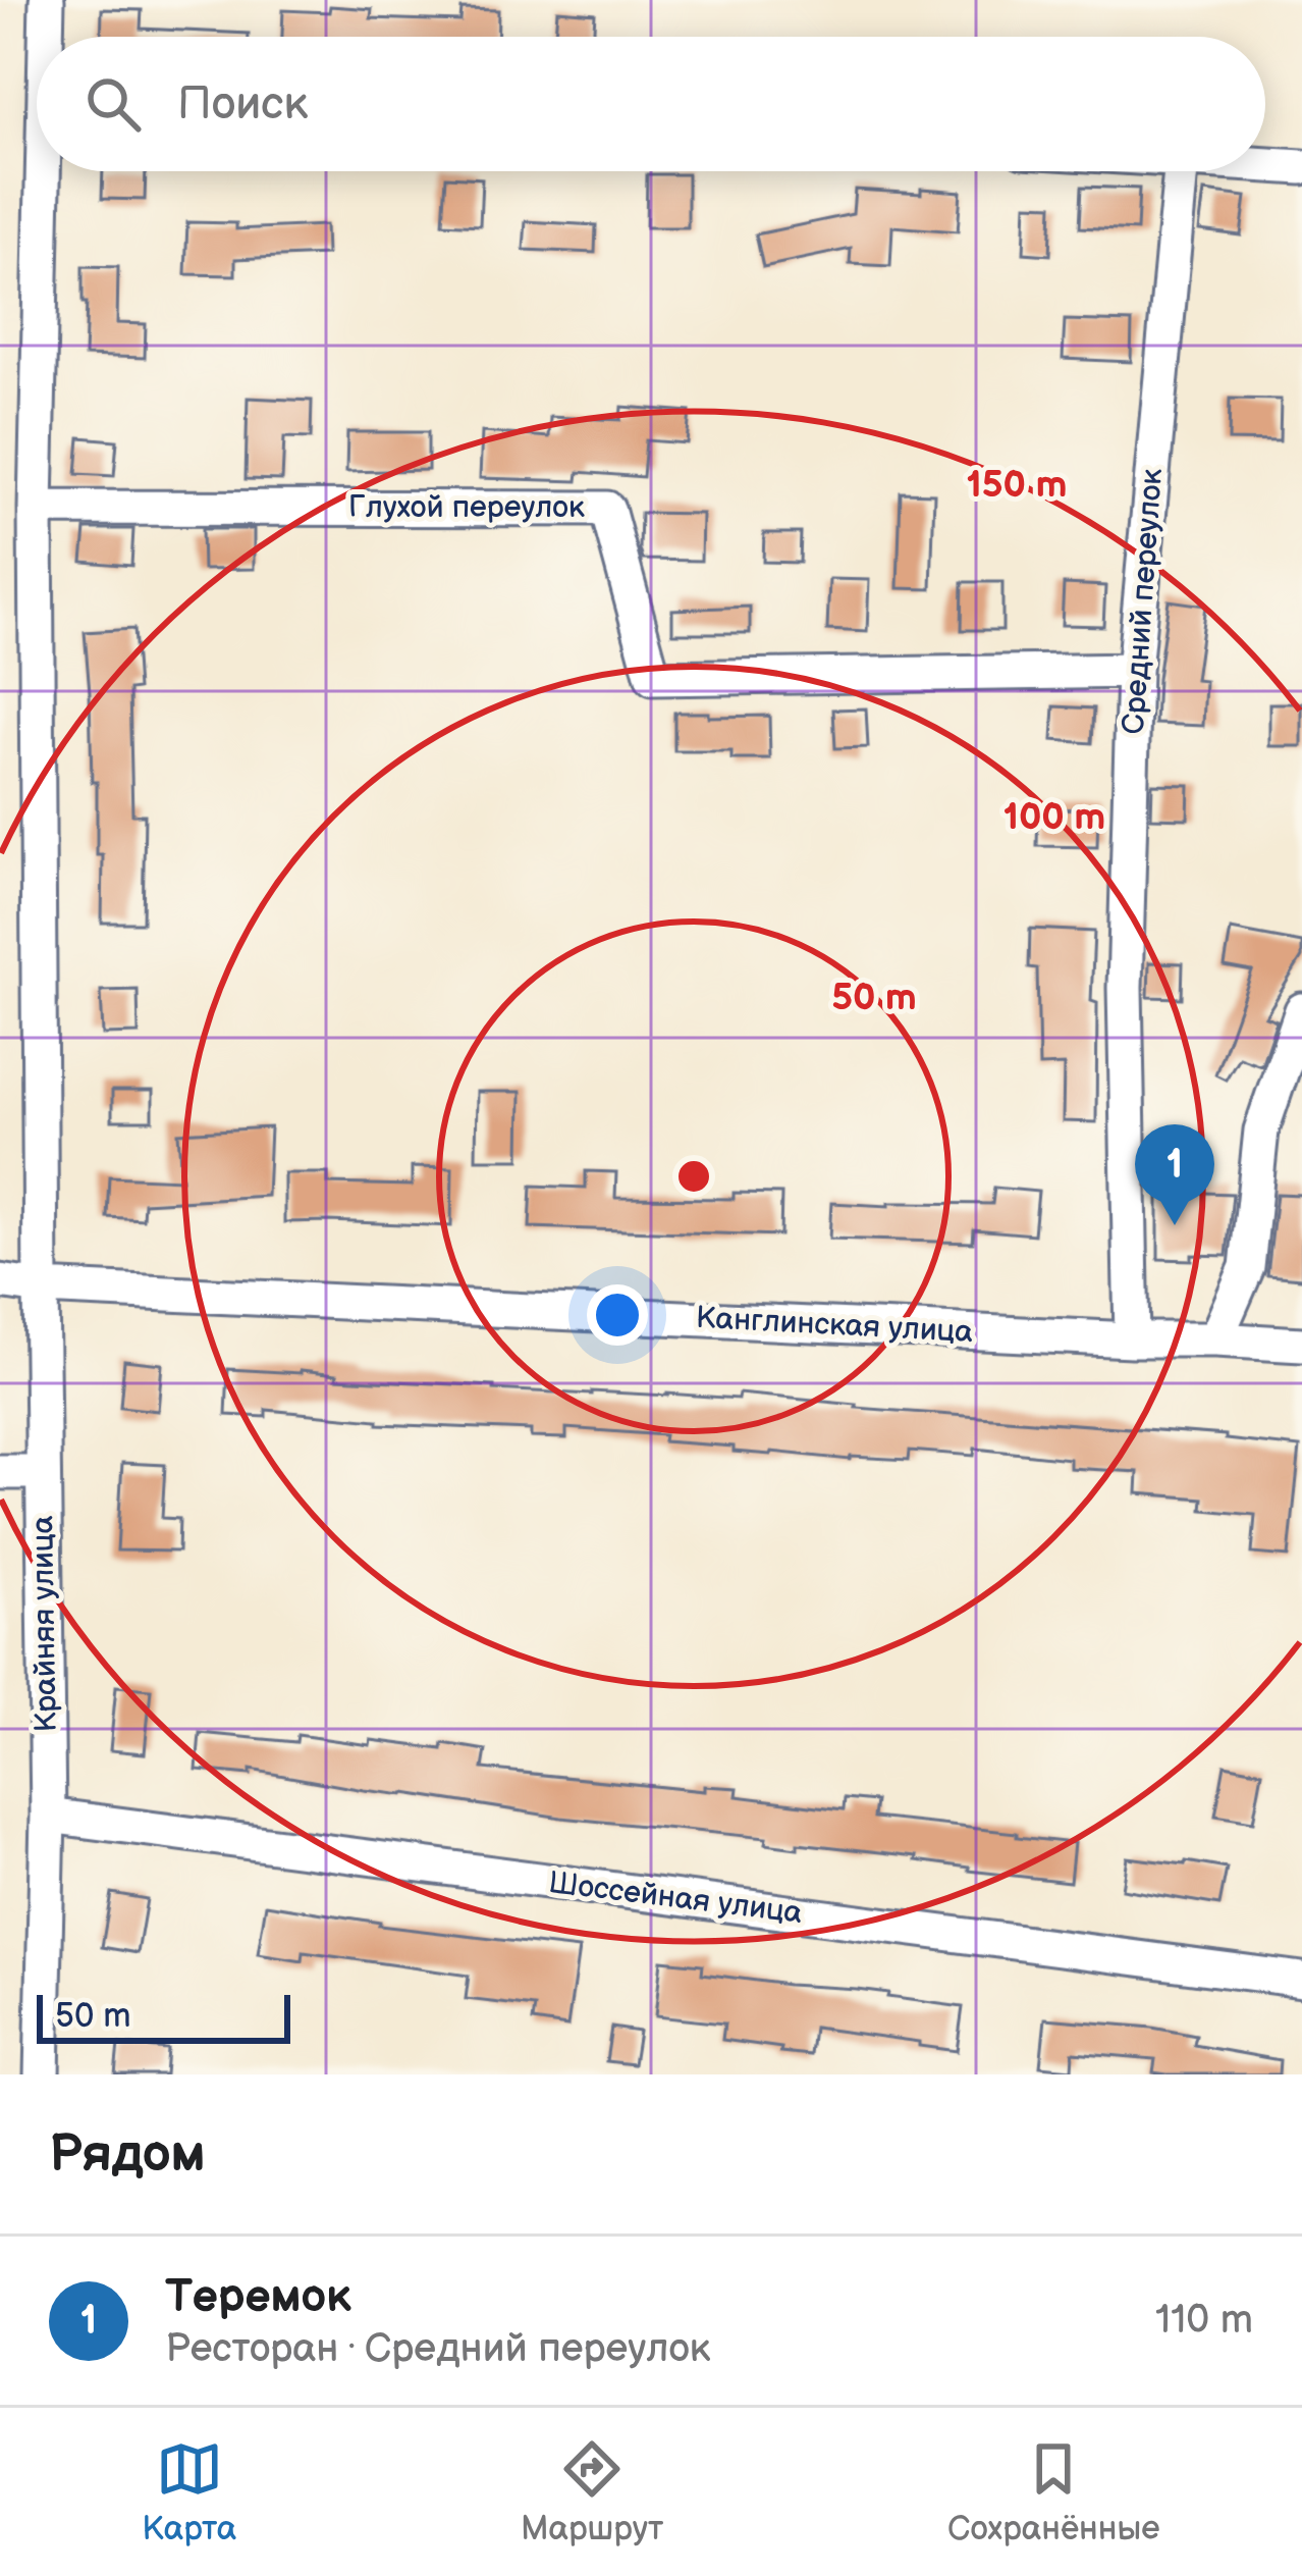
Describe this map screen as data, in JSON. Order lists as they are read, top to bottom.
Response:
{
  "streets": {
    "street": [
      "Глухой переулок",
      "Средний переулок",
      "Канглинская улица",
      "Крайняя улица",
      "Шоссейная улица"
    ]
  },
  "crossings": [
    ["Глухой переулок", "Средний переулок"],
    ["Глухой переулок", "Крайняя улица"],
    ["Средний переулок", "Канглинская улица"],
    ["Канглинская улица", "Крайняя улица"],
    ["Крайняя улица", "Шоссейная улица"]
  ],
  "scale_bar": "50 m",
  "page": {
    "search": "Поиск",
    "pins": "1",
    "scale": "50 m",
    "heading": "Рядом",
    "list": [
      {
        "mark": "1",
        "name": "Теремок",
        "note": "Ресторан · Средний переулок",
        "value": "110 m"
      }
    ],
    "nav": ["Карта", "Маршрут", "Сохранённые"]
  },
  "rings": ["150 m", "100 m", "50 m"]
}
